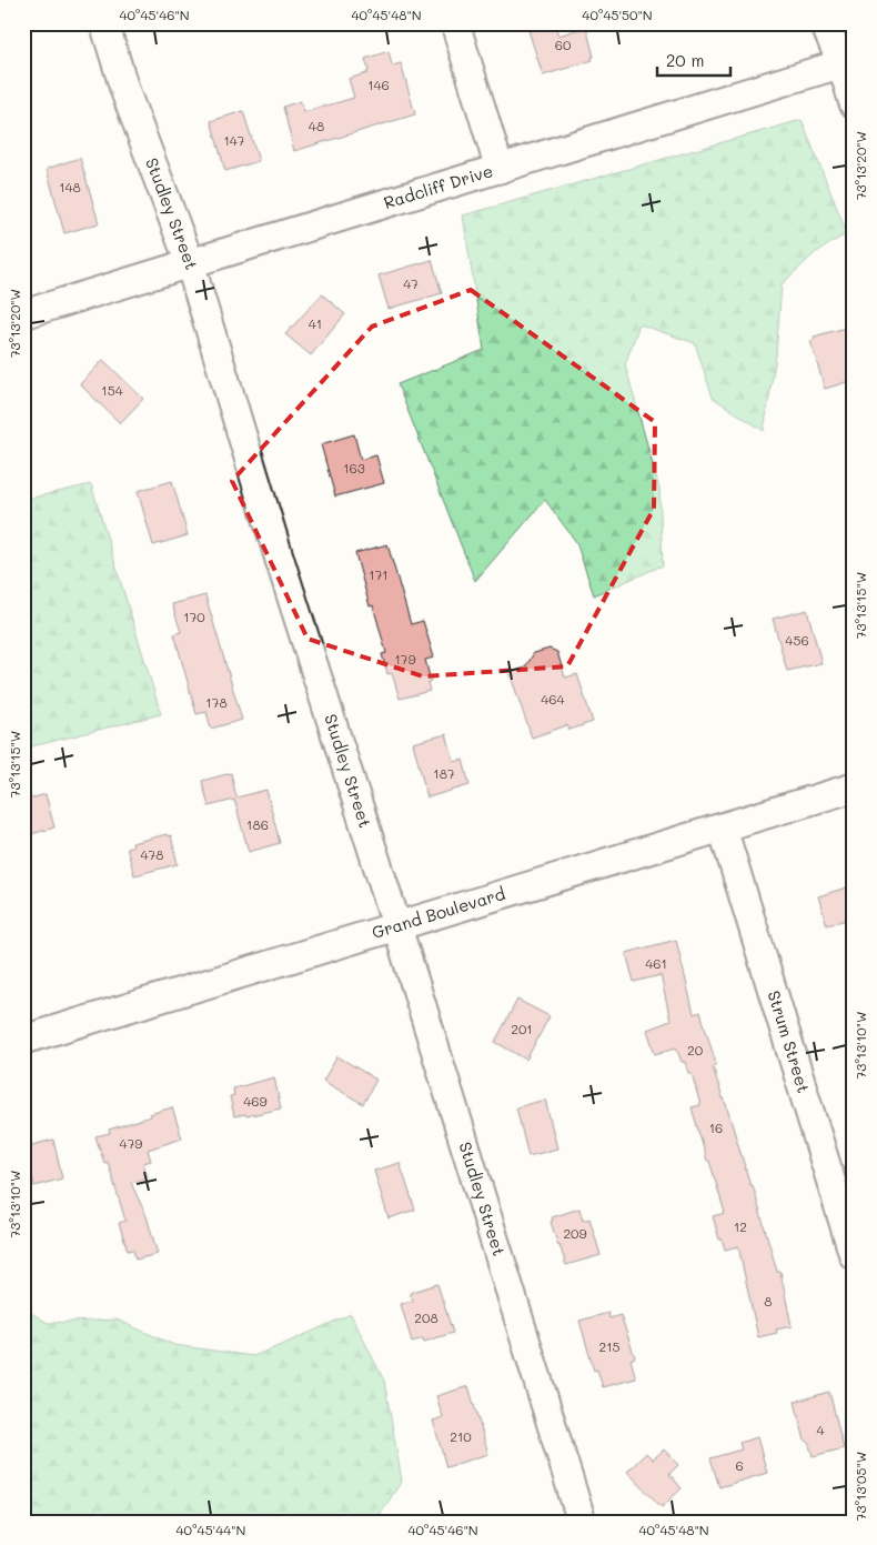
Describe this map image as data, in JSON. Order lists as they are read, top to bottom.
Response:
{
  "streets": {
    "street": [
      "Radcliff Drive",
      "Studley Street",
      "Grand Boulevard",
      "Strum Street"
    ]
  },
  "crossings": [
    ["Radcliff Drive", "Studley Street"],
    ["Studley Street", "Grand Boulevard"],
    ["Grand Boulevard", "Strum Street"]
  ],
  "house_numbers": [
    "60",
    "146",
    "48",
    "147",
    "148",
    "47",
    "41",
    "154",
    "163",
    "171",
    "170",
    "456",
    "179",
    "464",
    "178",
    "187",
    "186",
    "478",
    "461",
    "201",
    "20",
    "469",
    "16",
    "479",
    "12",
    "209",
    "8",
    "208",
    "215",
    "4",
    "210",
    "6"
  ],
  "scale_bar": "20 m",
  "coordinates": [
    "40°45'46\"N",
    "40°45'48\"N",
    "40°45'50\"N",
    "73°13'20\"W",
    "73°13'15\"W",
    "73°13'10\"W",
    "73°13'05\"W",
    "40°45'44\"N"
  ]
}
